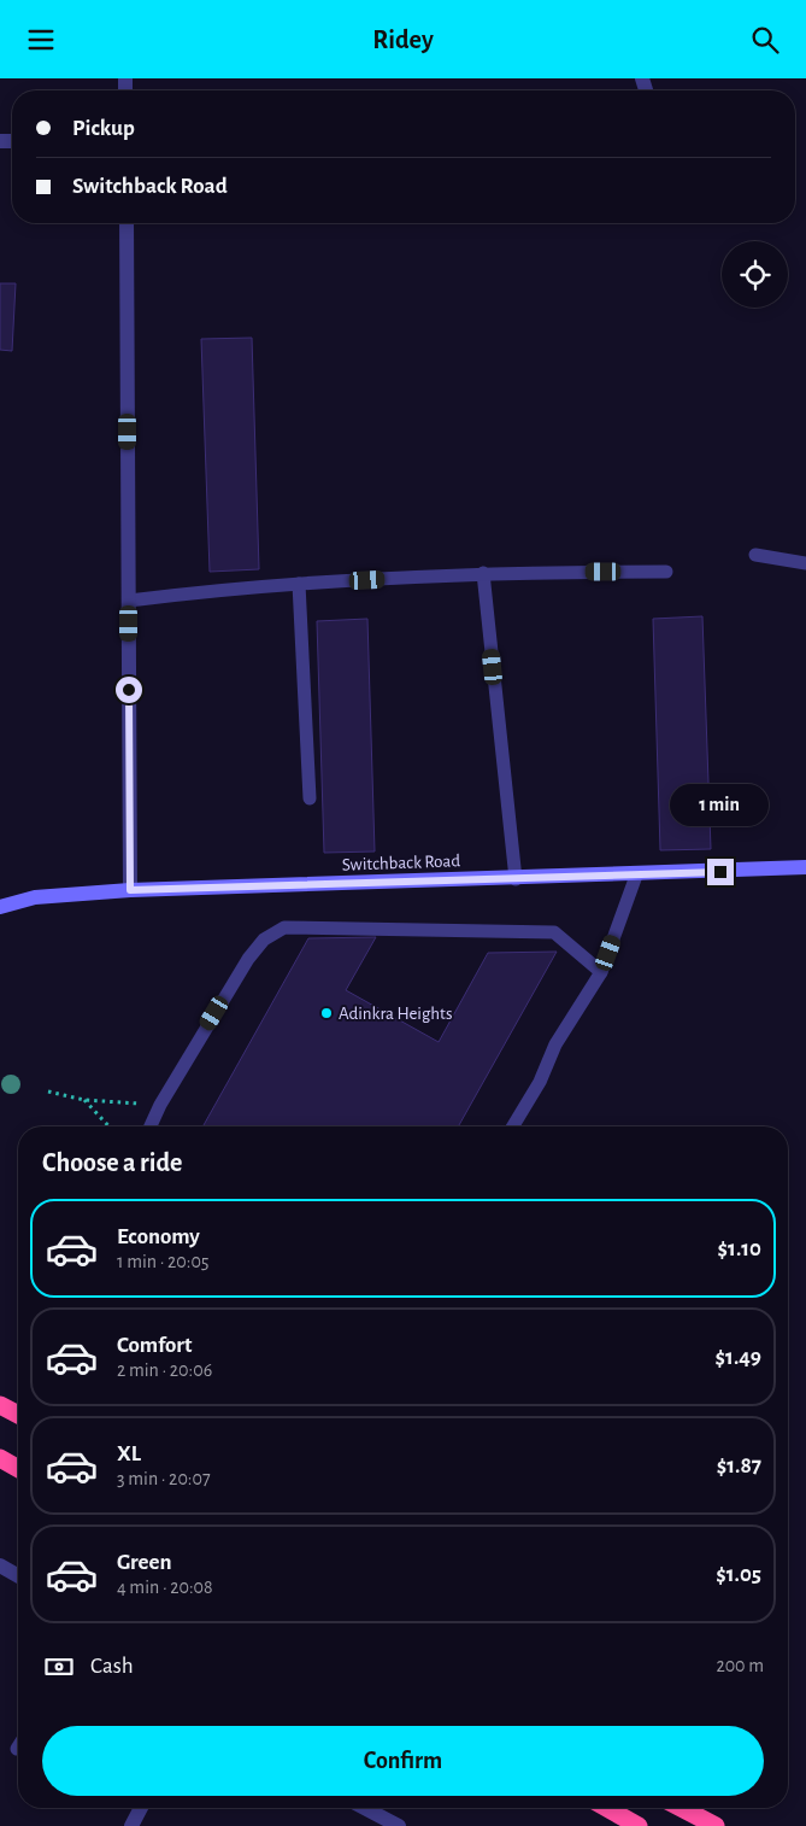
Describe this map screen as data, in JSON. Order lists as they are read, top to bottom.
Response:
{
  "streets": {
    "street": ["Switchback Road"]
  },
  "places": ["Adinkra Heights"],
  "page": {
    "header": "Ridey",
    "banner": ["Pickup", "Switchback Road"],
    "bubble": "1 min",
    "heading": "Choose a ride",
    "list": [
      {
        "name": "Economy",
        "note": "1 min · 20:05",
        "value": "$1.10"
      },
      {
        "name": "Comfort",
        "note": "2 min · 20:06",
        "value": "$1.49"
      },
      {
        "name": "XL",
        "note": "3 min · 20:07",
        "value": "$1.87"
      },
      {
        "name": "Green",
        "note": "4 min · 20:08",
        "value": "$1.05"
      }
    ],
    "pay": ["Cash", "200 m"],
    "buttons": "Confirm"
  }
}
